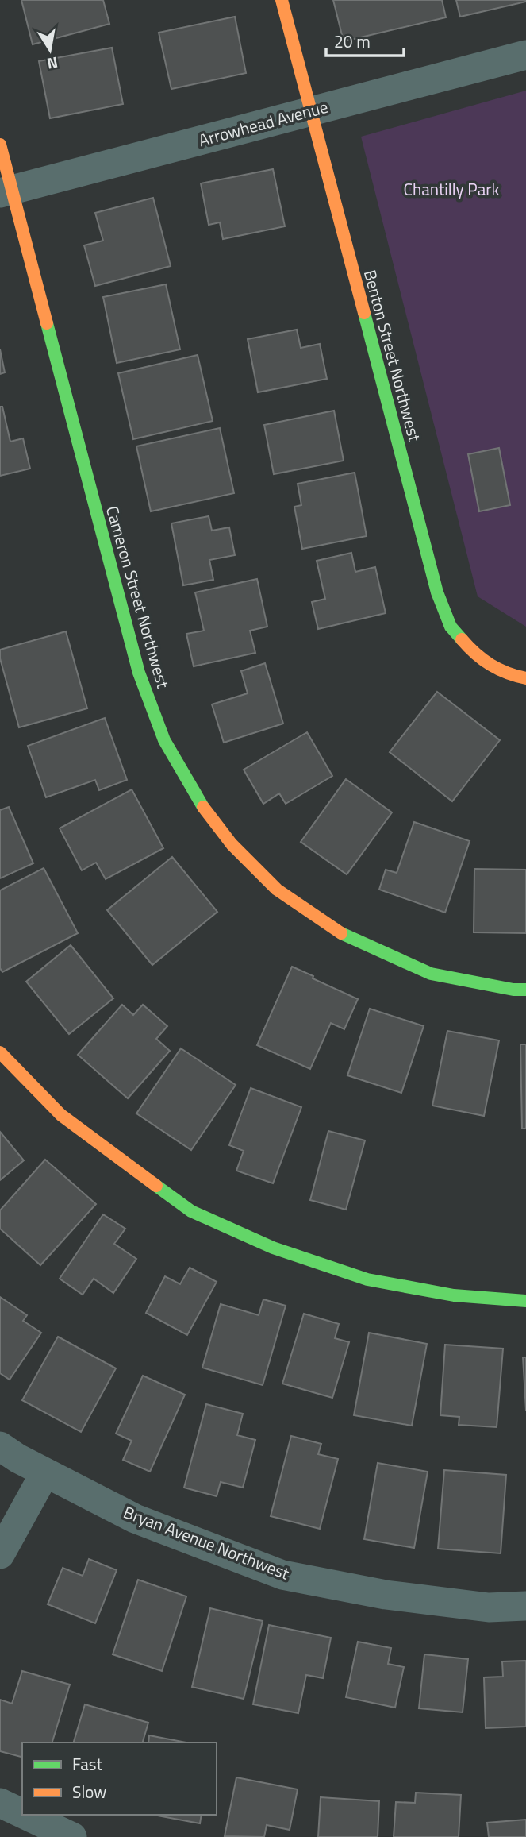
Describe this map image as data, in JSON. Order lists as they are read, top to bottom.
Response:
{
  "streets": {
    "street": [
      "Arrowhead Avenue",
      "Benton Street Northwest",
      "Cameron Street Northwest",
      "Bryan Avenue Northwest"
    ]
  },
  "crossings": [
    ["Arrowhead Avenue", "Benton Street Northwest"],
    ["Arrowhead Avenue", "Cameron Street Northwest"]
  ],
  "parks": ["Chantilly Park"],
  "legend": ["Fast", "Slow"],
  "scale_bar": "20 m",
  "north": "bottom"
}
